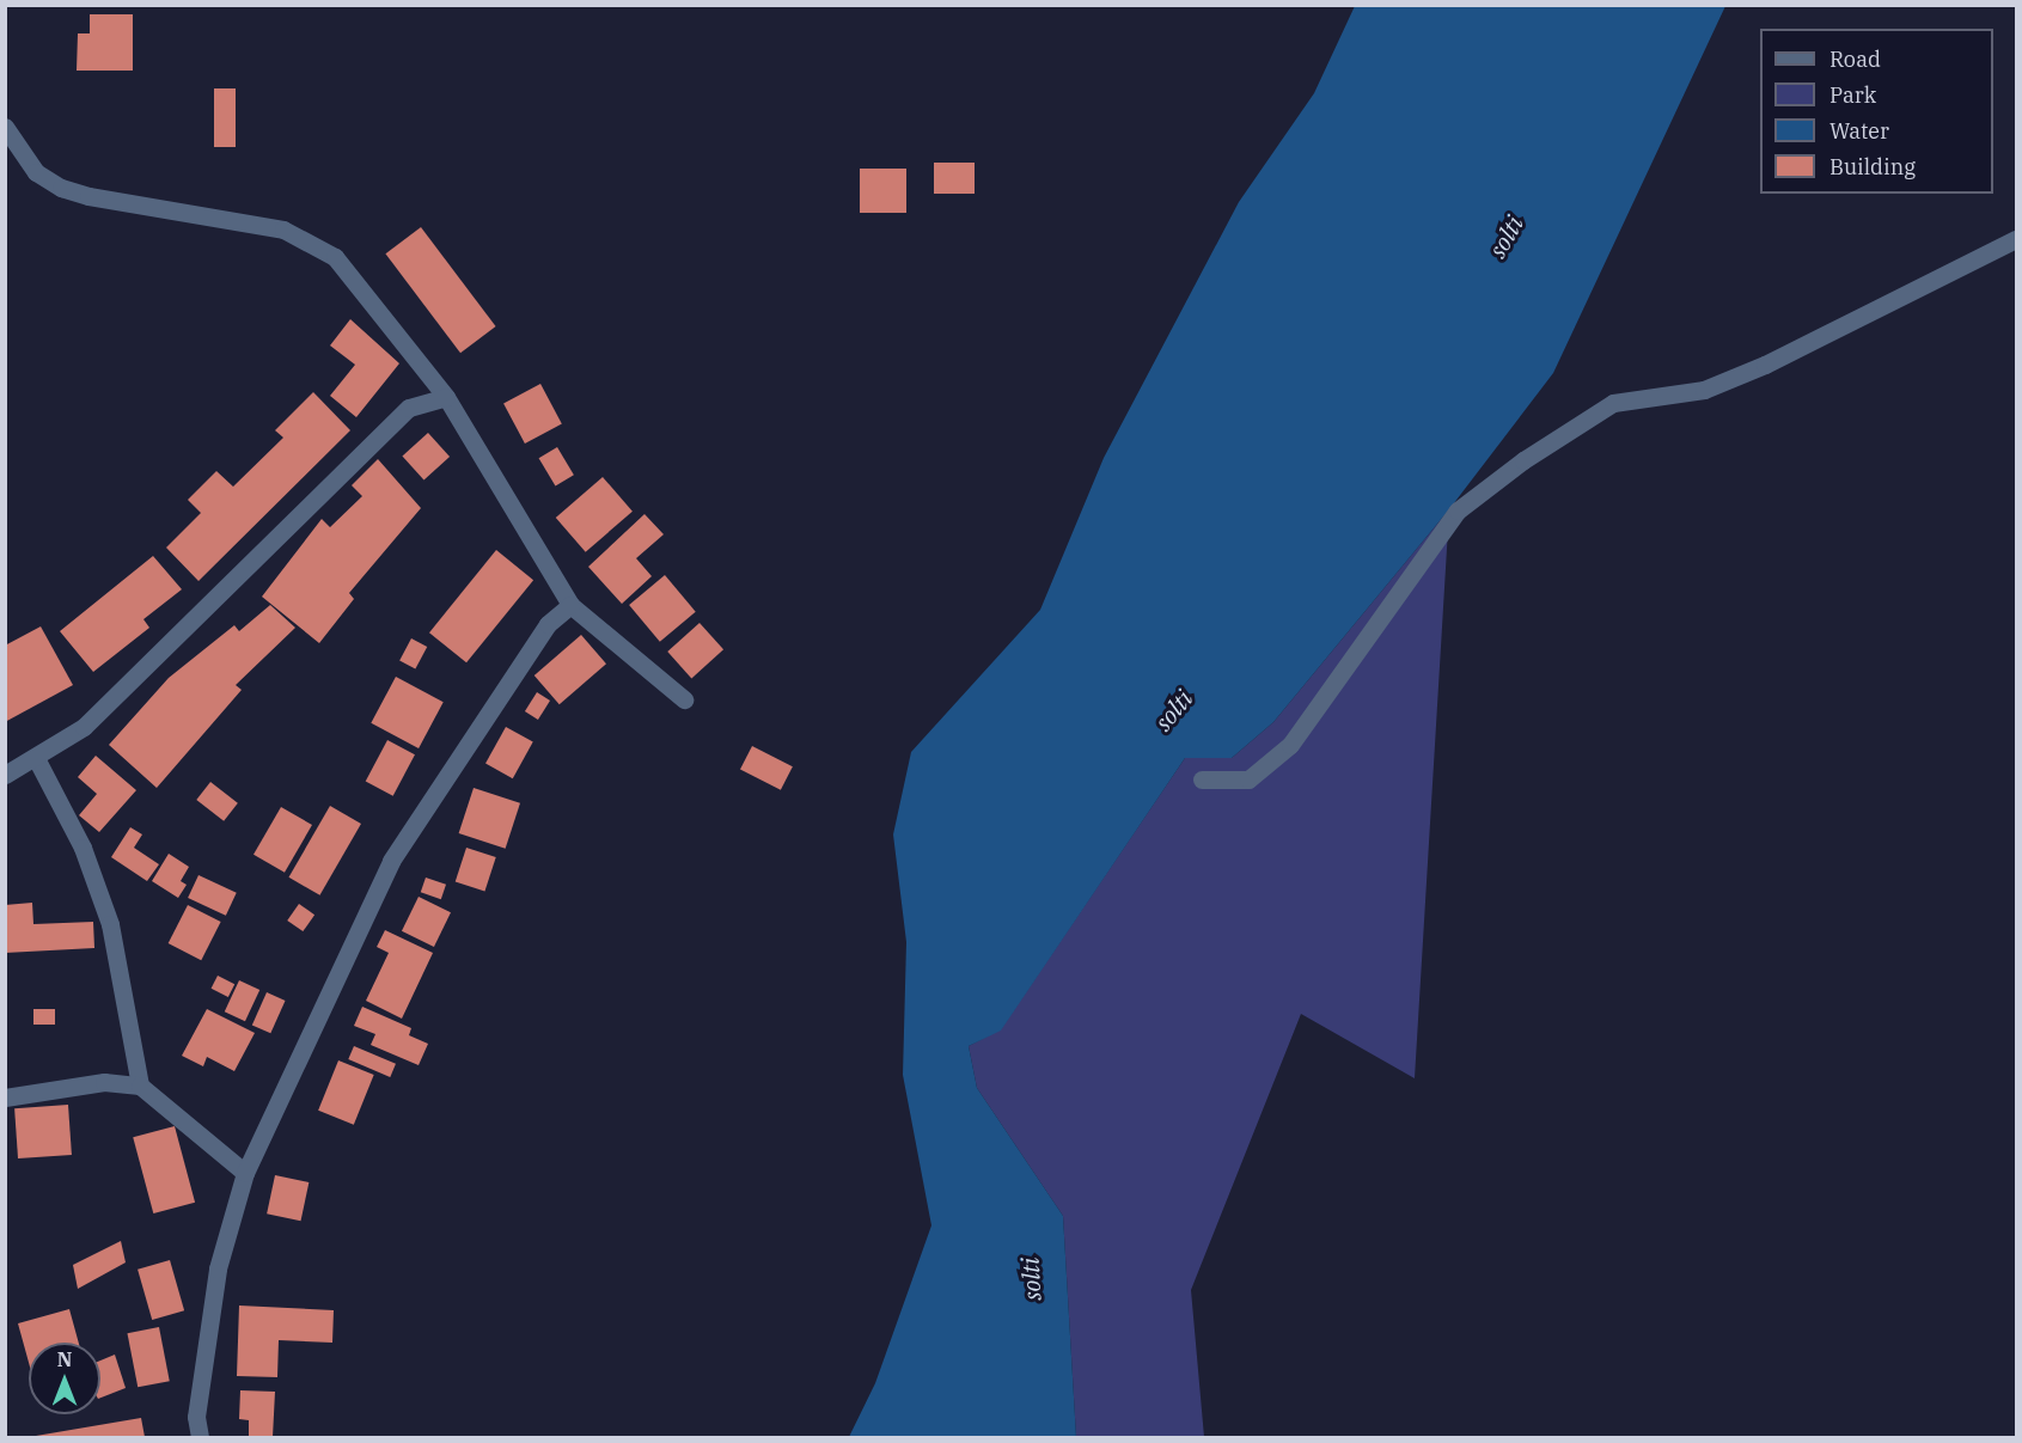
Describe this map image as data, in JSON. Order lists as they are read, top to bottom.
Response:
{
  "water": ["solti"],
  "legend": [
    "Road",
    "Park",
    "Water",
    "Building"
  ],
  "north": "top"
}
